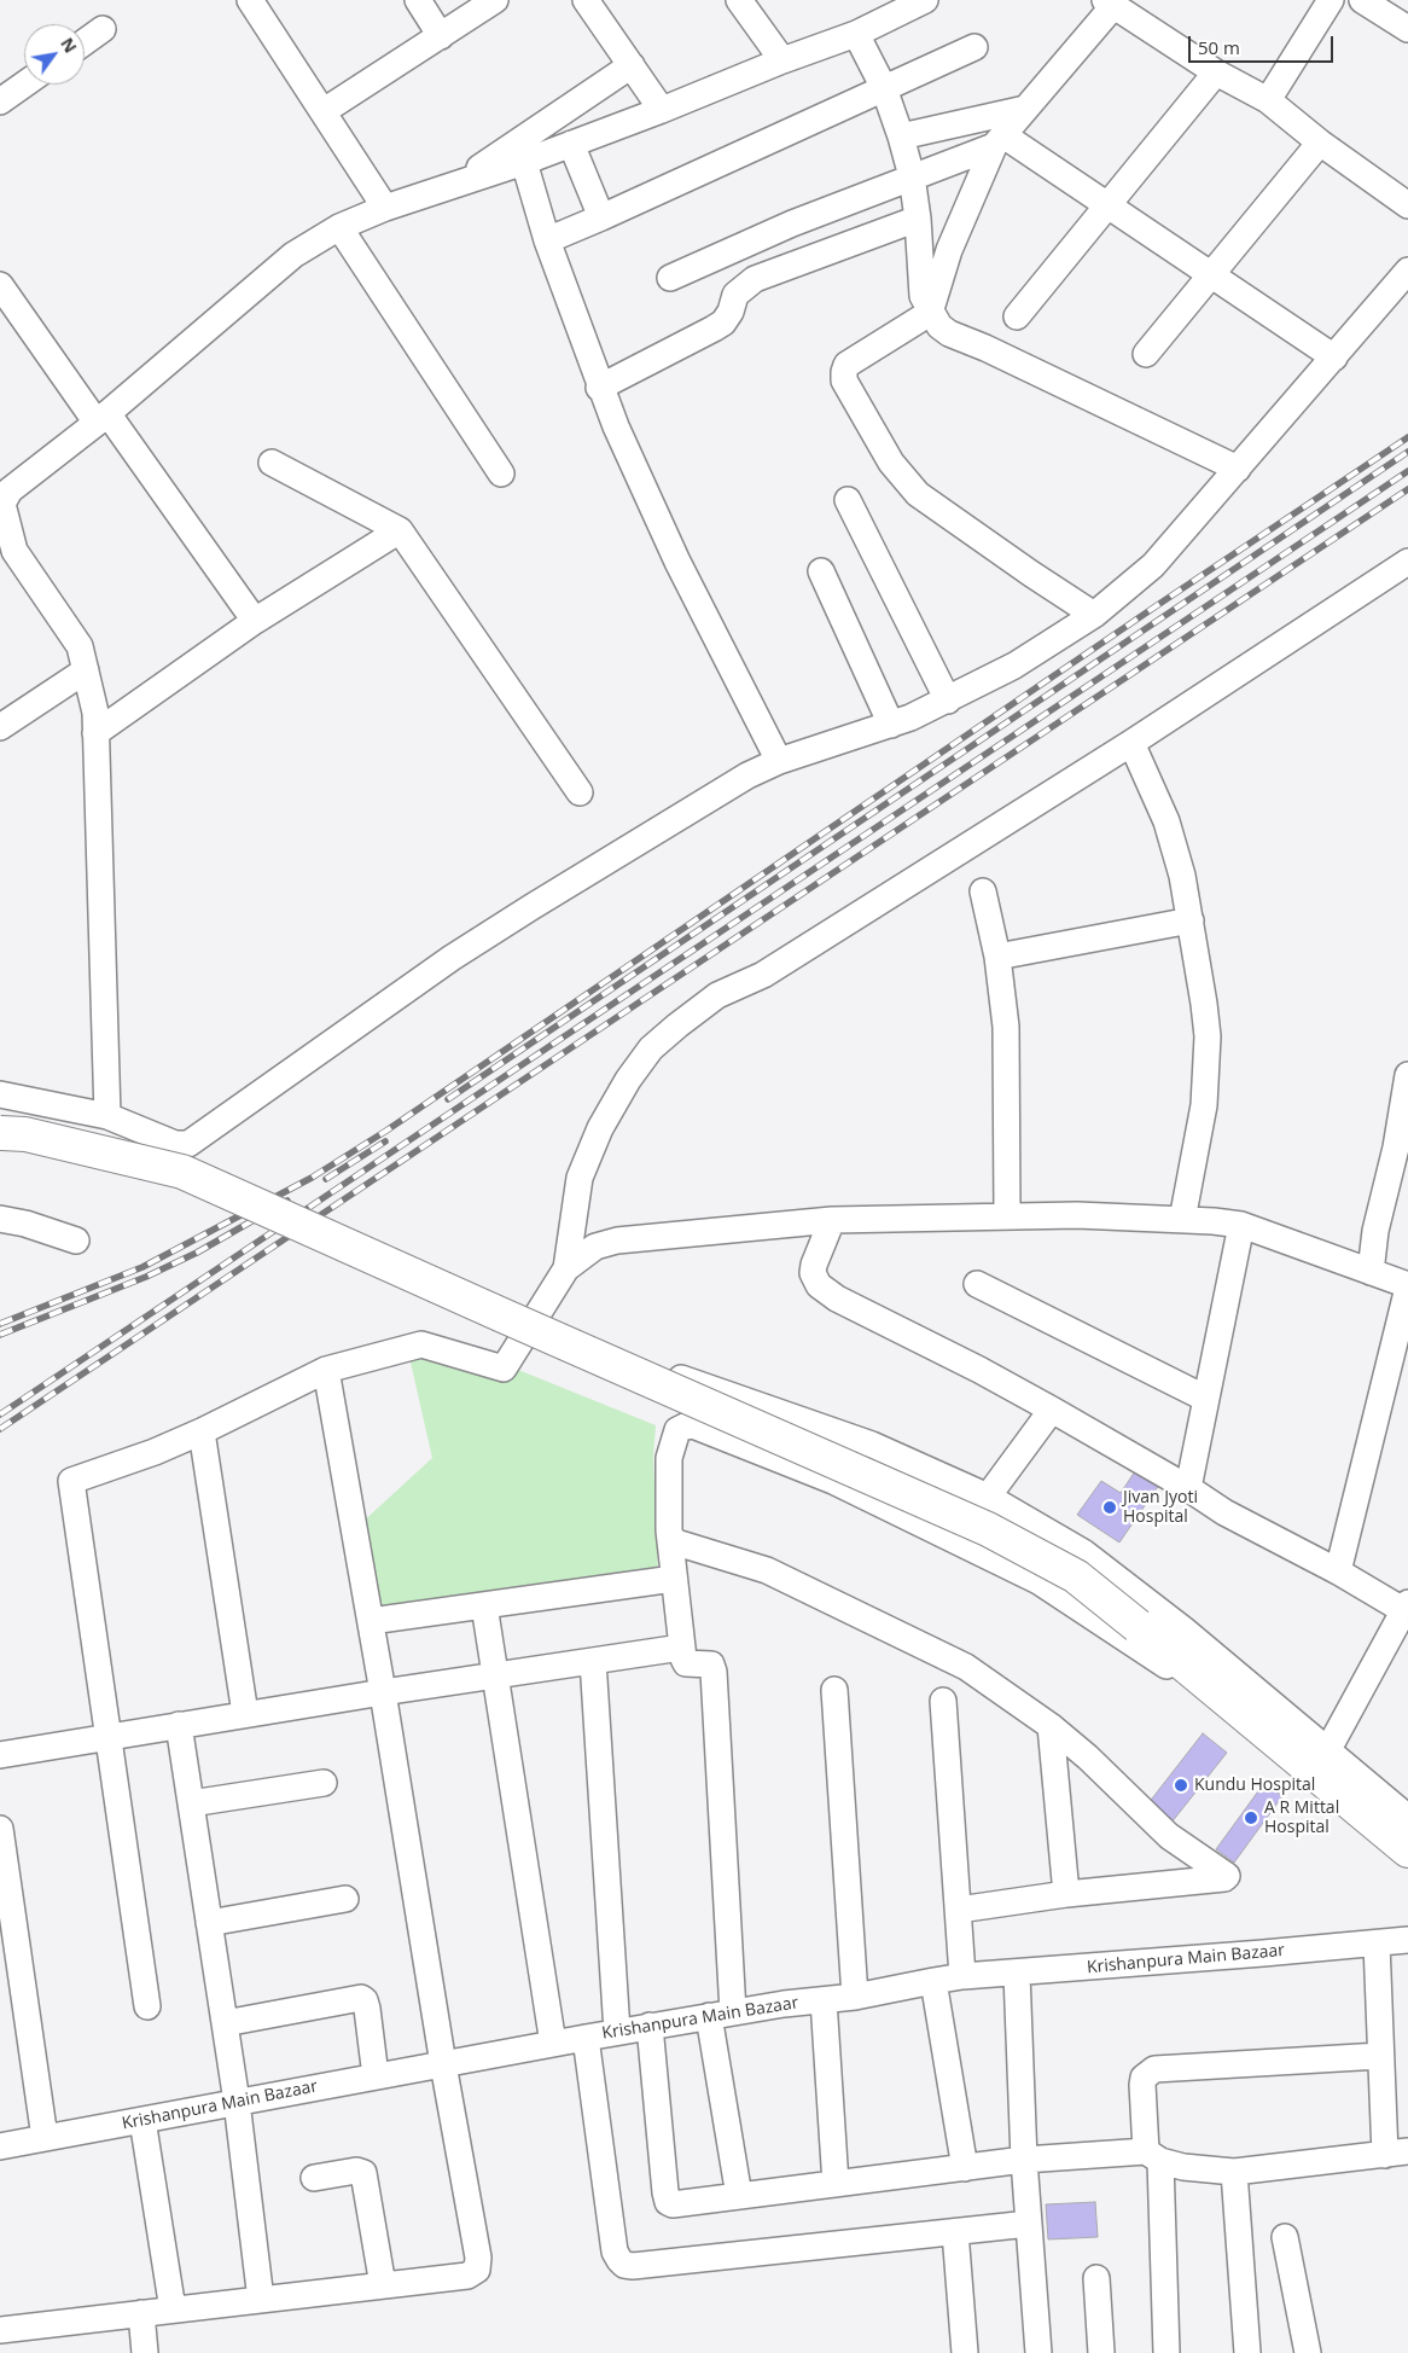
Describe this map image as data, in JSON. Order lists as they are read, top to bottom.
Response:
{
  "streets": {
    "street": ["Krishanpura Main Bazaar"]
  },
  "places": ["Jivan Jyoti Hospital", "Kundu Hospital", "A R Mittal Hospital"],
  "scale_bar": "50 m",
  "north": "top right"
}
